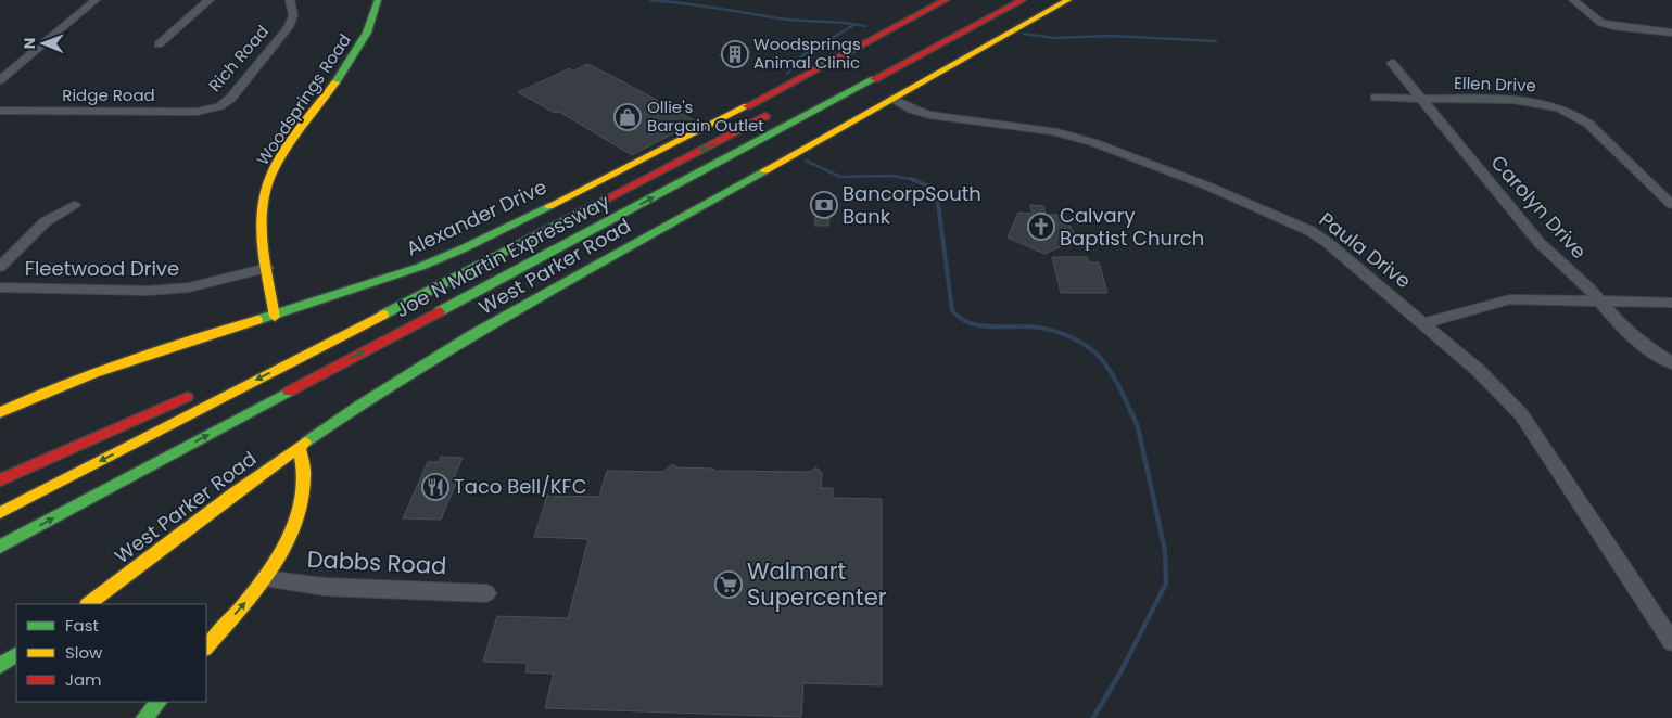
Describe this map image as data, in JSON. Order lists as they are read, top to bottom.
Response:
{
  "streets": {
    "main road": [
      "Woodsprings Road",
      "Alexander Drive",
      "Joe N Martin Expressway",
      "West Parker Road",
      "Dabbs Road"
    ],
    "street": [
      "Rich Road",
      "Ellen Drive",
      "Ridge Road",
      "Carolyn Drive",
      "Paula Drive",
      "Fleetwood Drive"
    ]
  },
  "crossings": [
    ["Rich Road", "Ridge Road"],
    ["Ellen Drive", "Carolyn Drive"],
    ["Woodsprings Road", "Alexander Drive"],
    ["Woodsprings Road", "Fleetwood Drive"],
    ["Paula Drive", "West Parker Road"],
    ["West Parker Road", "Dabbs Road"]
  ],
  "places": {
    "building": ["Woodsprings Animal Clinic"],
    "shop": ["Ollie's Bargain Outlet"],
    "bank": ["BancorpSouth Bank"],
    "church": ["Calvary Baptist Church"],
    "restaurant": ["Taco Bell/KFC"],
    "supermarket": ["Walmart Supercenter"]
  },
  "legend": ["Fast", "Slow", "Jam"],
  "north": "left"
}
